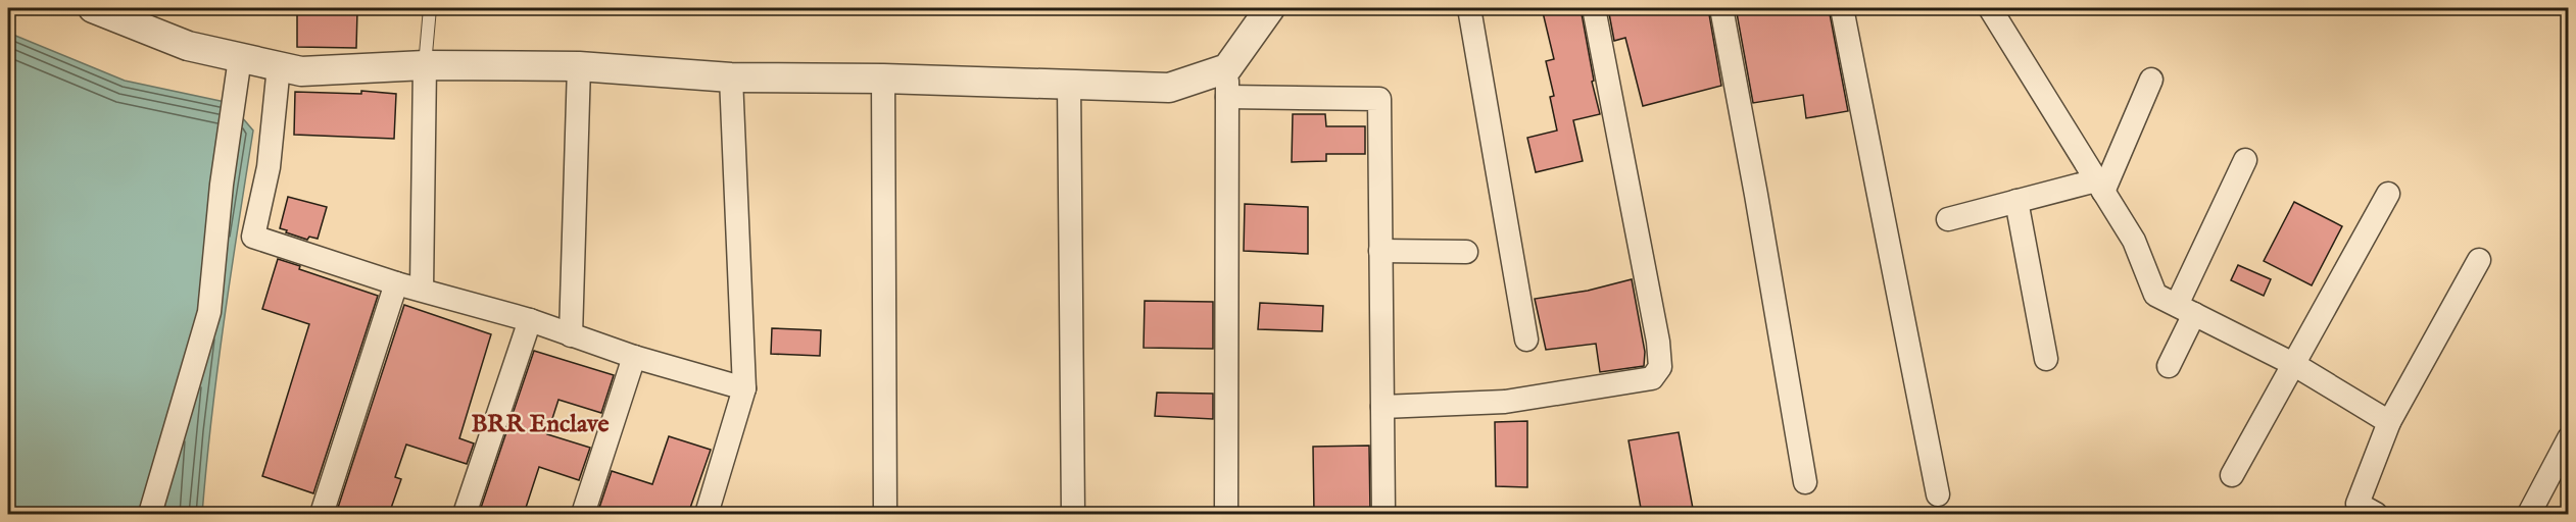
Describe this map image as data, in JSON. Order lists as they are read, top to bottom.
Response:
{
  "districts": ["BRR Enclave"]
}
